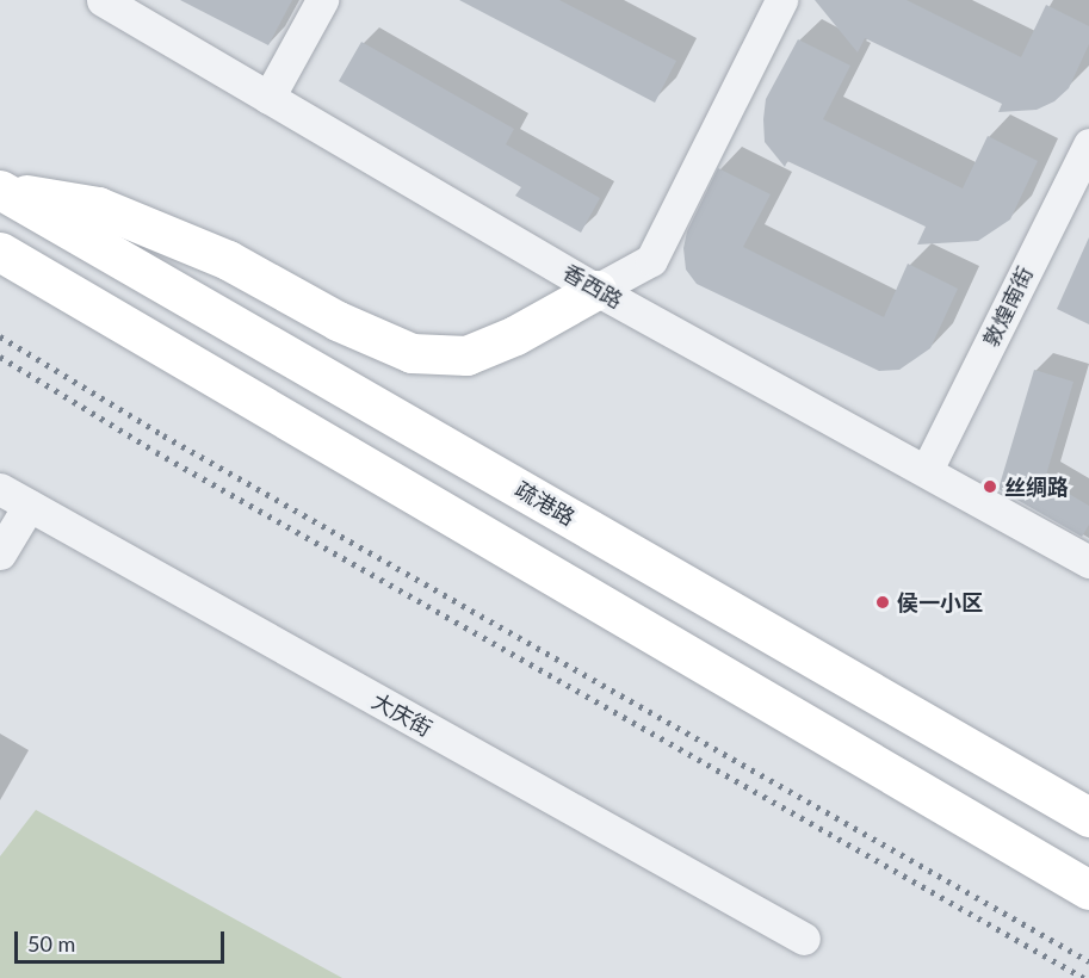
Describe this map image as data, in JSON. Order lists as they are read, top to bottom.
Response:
{
  "streets": {
    "highway": ["疏港路"],
    "street": ["香西路", "敦煌南街", "大庆街"]
  },
  "crossings": [
    ["香西路", "敦煌南街"]
  ],
  "places": ["丝绸路", "侯一小区"],
  "scale_bar": "50 m"
}
